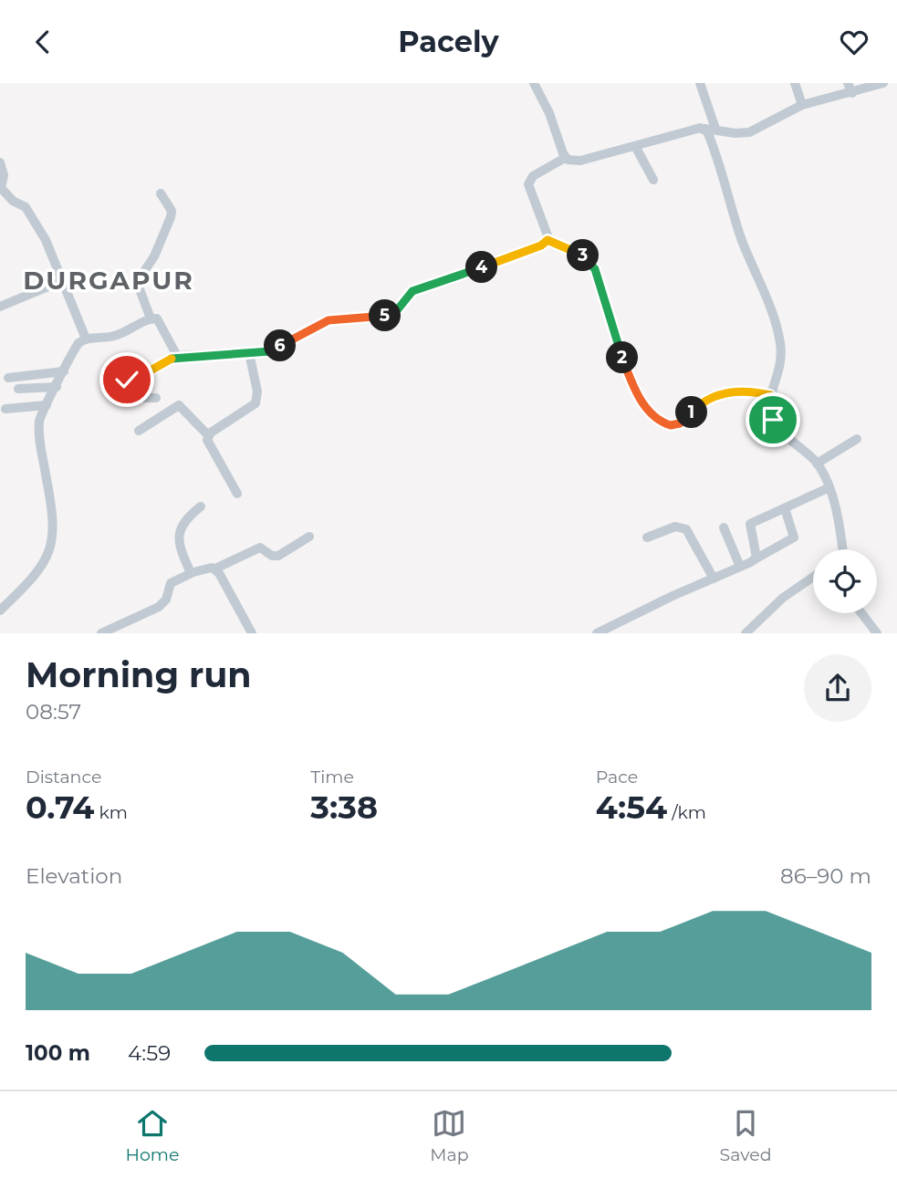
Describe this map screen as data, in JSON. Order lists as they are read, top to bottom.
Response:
{
  "districts": ["DURGAPUR"],
  "page": {
    "header": "Pacely",
    "pins": [
      "3",
      "4",
      "5",
      "6",
      "2",
      "1"
    ],
    "heading": ["Morning run", "08:57"],
    "stats": [
      ["Distance", "0.74 km"],
      ["Time", "3:38"],
      ["Pace", "4:54 /km"]
    ],
    "chart": ["Elevation", "86–90 m"],
    "list": [
      {
        "name": "100 m",
        "note": "4:59"
      }
    ],
    "tabs": ["Home", "Map", "Saved"]
  }
}
